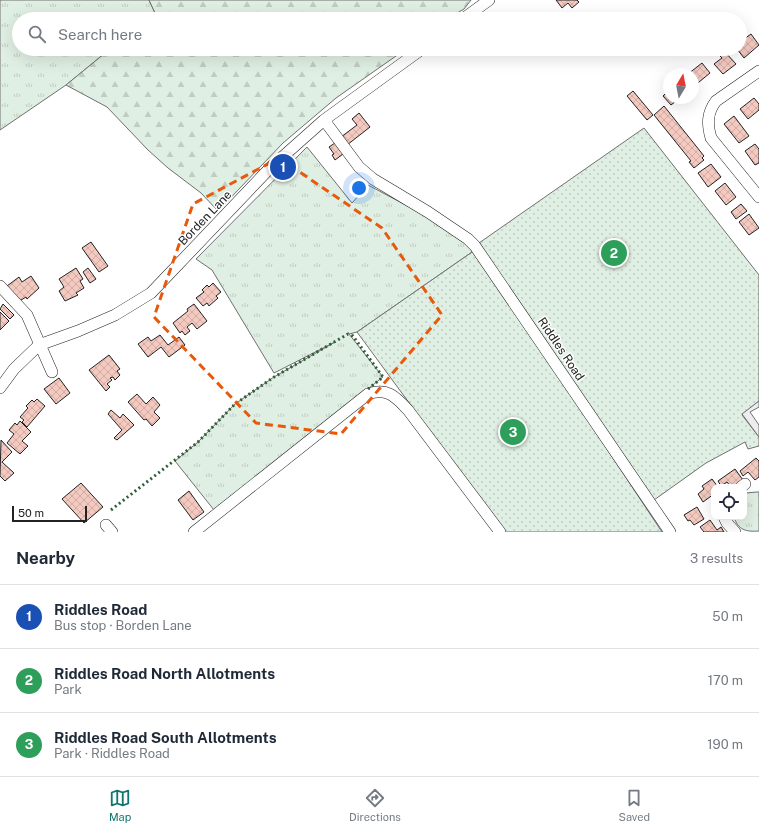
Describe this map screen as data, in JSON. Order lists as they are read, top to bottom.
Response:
{
  "streets": {
    "street": ["Borden Lane", "Riddles Road"]
  },
  "crossings": [
    ["Borden Lane", "Riddles Road"]
  ],
  "scale_bar": "50 m",
  "north": "top",
  "page": {
    "search": "Search here",
    "pins": ["1", "2", "3"],
    "scale": "50 m",
    "heading": ["Nearby", "3 results"],
    "list": [
      {
        "mark": "1",
        "name": "Riddles Road",
        "note": "Bus stop · Borden Lane",
        "value": "50 m"
      },
      {
        "mark": "2",
        "name": "Riddles Road North Allotments",
        "note": "Park",
        "value": "170 m"
      },
      {
        "mark": "3",
        "name": "Riddles Road South Allotments",
        "note": "Park · Riddles Road",
        "value": "190 m"
      }
    ],
    "nav": ["Map", "Directions", "Saved"]
  }
}
